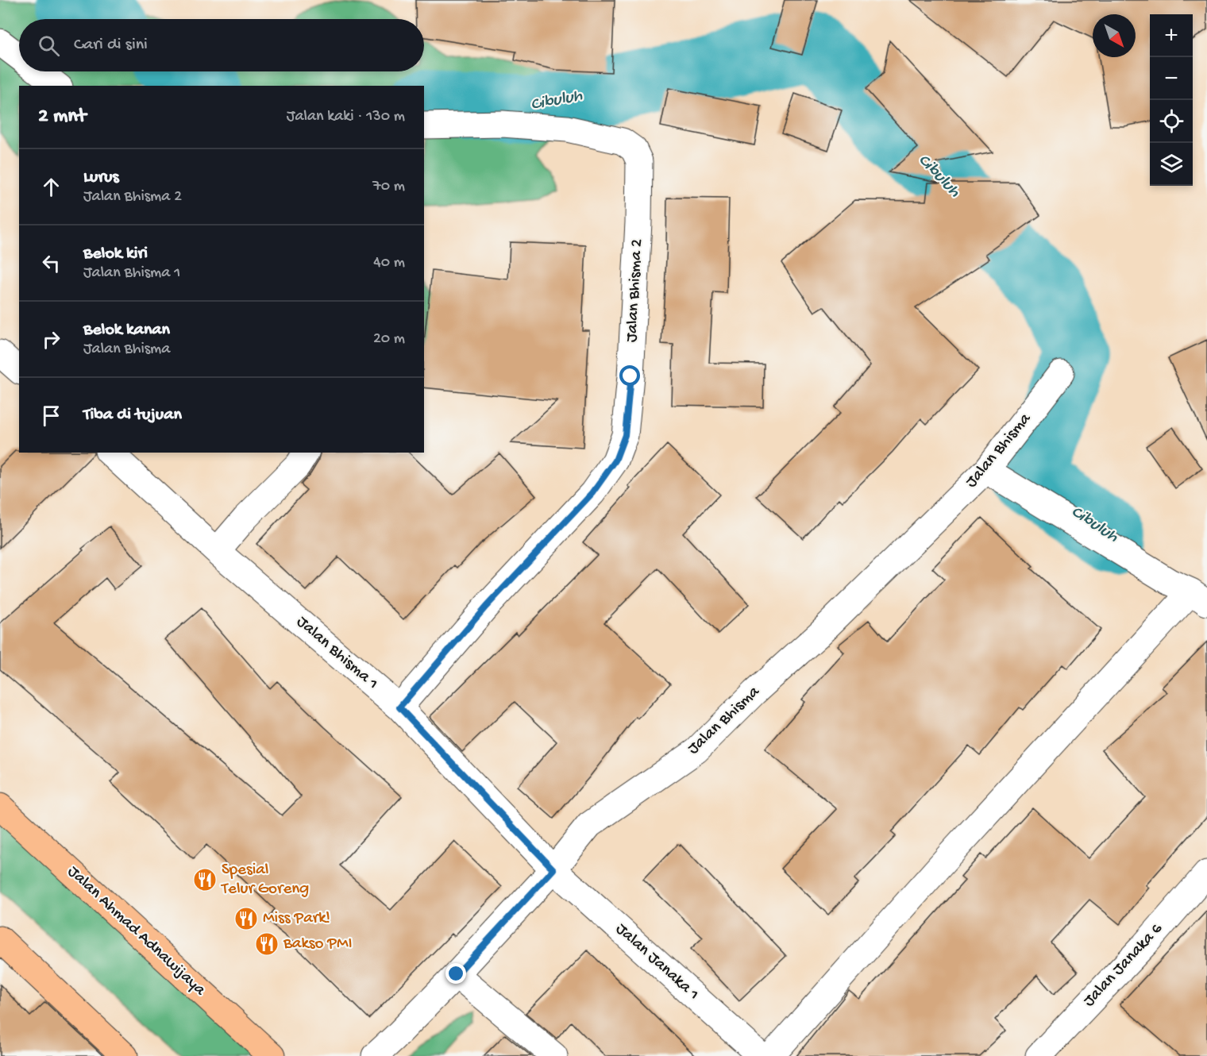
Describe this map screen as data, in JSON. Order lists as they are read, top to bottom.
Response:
{
  "streets": {
    "main road": ["Jalan Ahmad Adnawijaya"],
    "street": [
      "Jalan Bhisma 2",
      "Jalan Bhisma",
      "Jalan Bhisma 1",
      "Jalan Janaka 1",
      "Jalan Janaka 6"
    ]
  },
  "crossings": [
    ["Jalan Bhisma 2", "Jalan Bhisma 1"],
    ["Jalan Bhisma", "Jalan Bhisma 1"],
    ["Jalan Bhisma", "Jalan Janaka 1"],
    ["Jalan Bhisma 1", "Jalan Janaka 1"]
  ],
  "water": ["Cibuluh"],
  "places": {
    "restaurant": ["Spesial Telur Goreng", "Miss Park!", "Bakso PMI"]
  },
  "north": "bottom right",
  "page": {
    "map_buttons": ["+", "−"],
    "search": "Cari di sini",
    "heading": ["2 mnt", "Jalan kaki · 130 m"],
    "list": [
      ["Lurus", "Jalan Bhisma 2", "70 m"],
      ["Belok kiri", "Jalan Bhisma 1", "40 m"],
      ["Belok kanan", "Jalan Bhisma", "20 m"],
      "Tiba di tujuan"
    ]
  }
}
